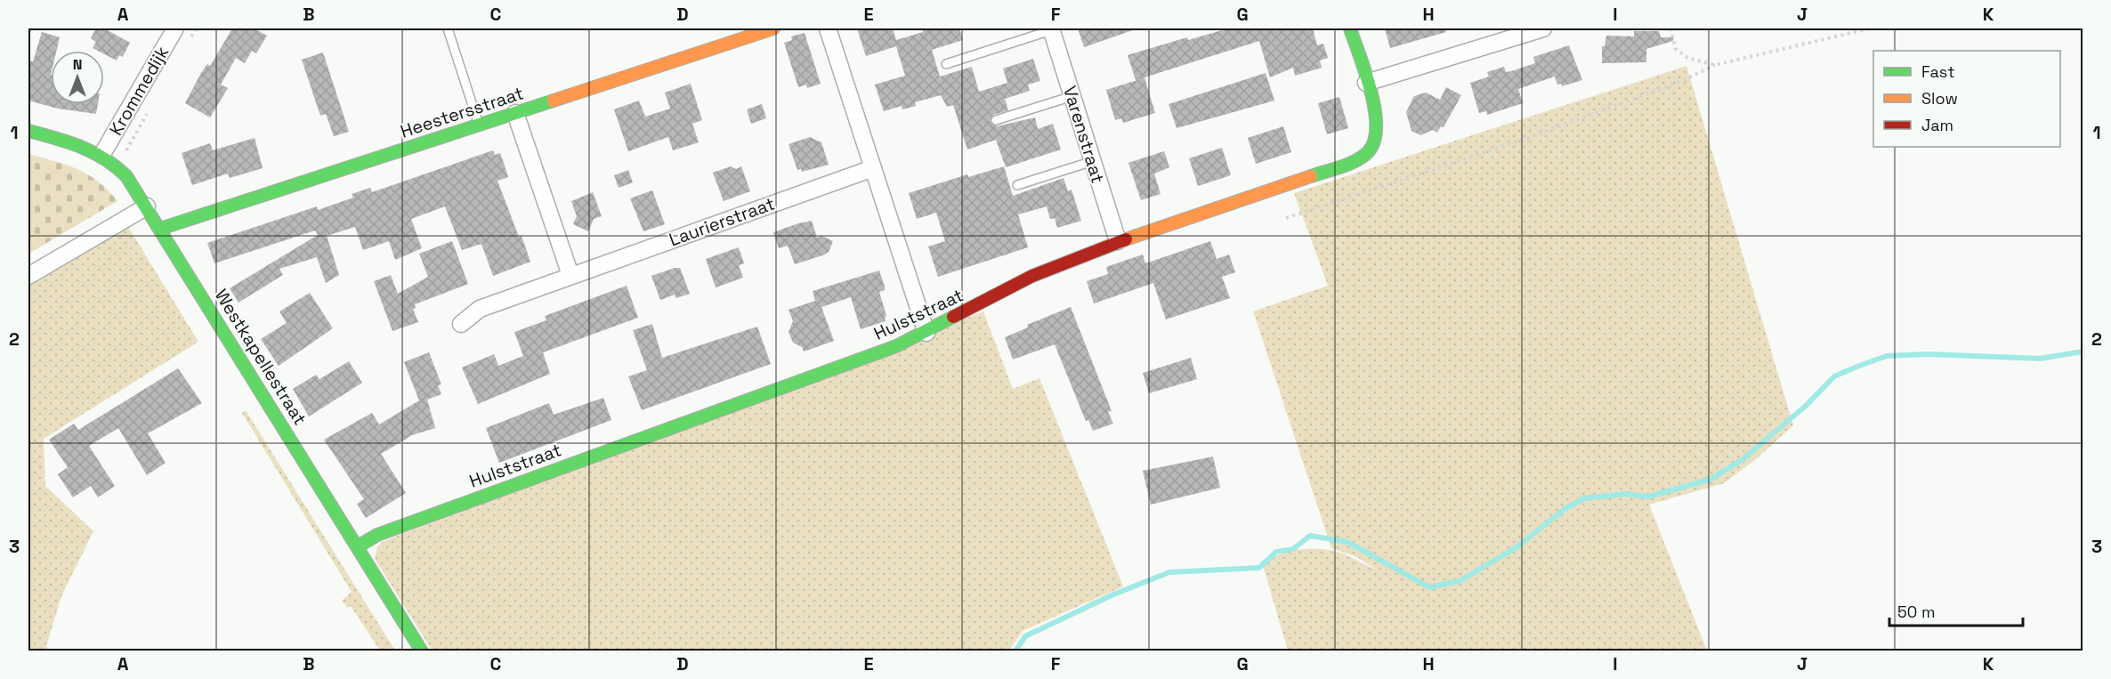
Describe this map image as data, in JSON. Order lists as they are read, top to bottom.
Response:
{
  "streets": {
    "street": [
      "Krommedijk",
      "Heestersstraat",
      "Varenstraat",
      "Laurierstraat",
      "Hulststraat",
      "Westkapellestraat"
    ]
  },
  "crossings": [
    ["Krommedijk", "Westkapellestraat"],
    ["Heestersstraat", "Westkapellestraat"],
    ["Varenstraat", "Hulststraat"],
    ["Hulststraat", "Westkapellestraat"]
  ],
  "legend": ["Fast", "Slow", "Jam"],
  "scale_bar": "50 m",
  "north": "top",
  "grid": {
    "columns": [
      "A",
      "B",
      "C",
      "D",
      "E",
      "F",
      "G",
      "H",
      "I",
      "J",
      "K"
    ],
    "rows": ["1", "2", "3"]
  }
}
